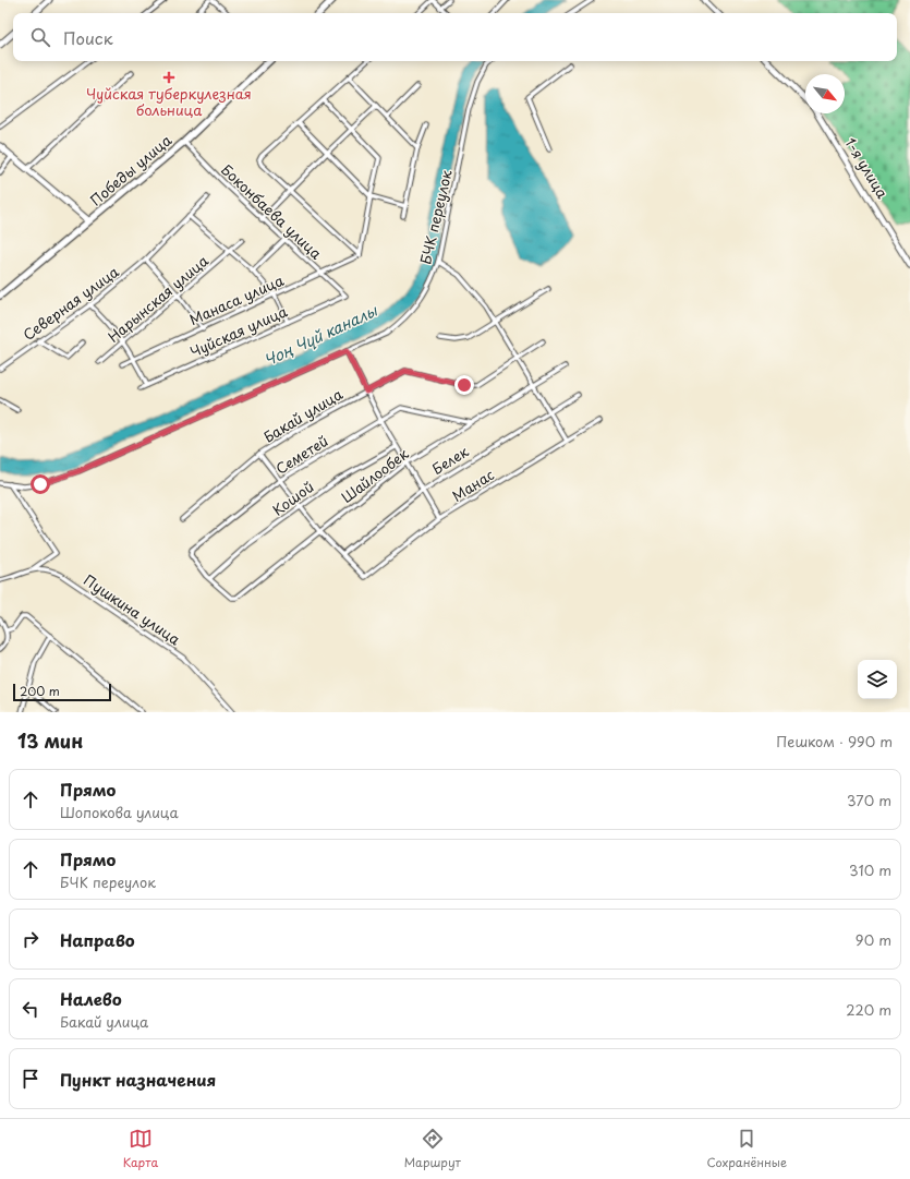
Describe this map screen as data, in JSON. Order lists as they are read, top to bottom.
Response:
{
  "streets": {
    "main road": ["1-я улица", "Победы улица"],
    "street": [
      "Боконбаева улица",
      "БЧК переулок",
      "Нарынская улица",
      "Манаса улица",
      "Северная улица",
      "Чуйская улица",
      "Бакай улица",
      "Семетей",
      "Белек",
      "Шайлообек",
      "Манас",
      "Кошой",
      "Пушкина улица"
    ]
  },
  "crossings": [
    ["Победы улица", "Боконбаева улица"],
    ["Боконбаева улица", "Манаса улица"],
    ["Боконбаева улица", "Чуйская улица"],
    ["Семетей", "Шайлообек"],
    ["Семетей", "Кошой"],
    ["Белек", "Манас"],
    ["Шайлообек", "Кошой"]
  ],
  "water": ["Чоң Чүй каналы"],
  "places": {
    "health": ["Чуйская туберкулезная больница"]
  },
  "scale_bar": "200 m",
  "north": "bottom right",
  "page": {
    "search": "Поиск",
    "scale": "200 m",
    "heading": ["13 мин", "Пешком · 990 m"],
    "list": [
      ["Прямо", "Шопокова улица", "370 m"],
      ["Прямо", "БЧК переулок", "310 m"],
      ["Направо", "90 m"],
      ["Налево", "Бакай улица", "220 m"],
      "Пункт назначения"
    ],
    "nav": ["Карта", "Маршрут", "Сохранённые"]
  }
}
